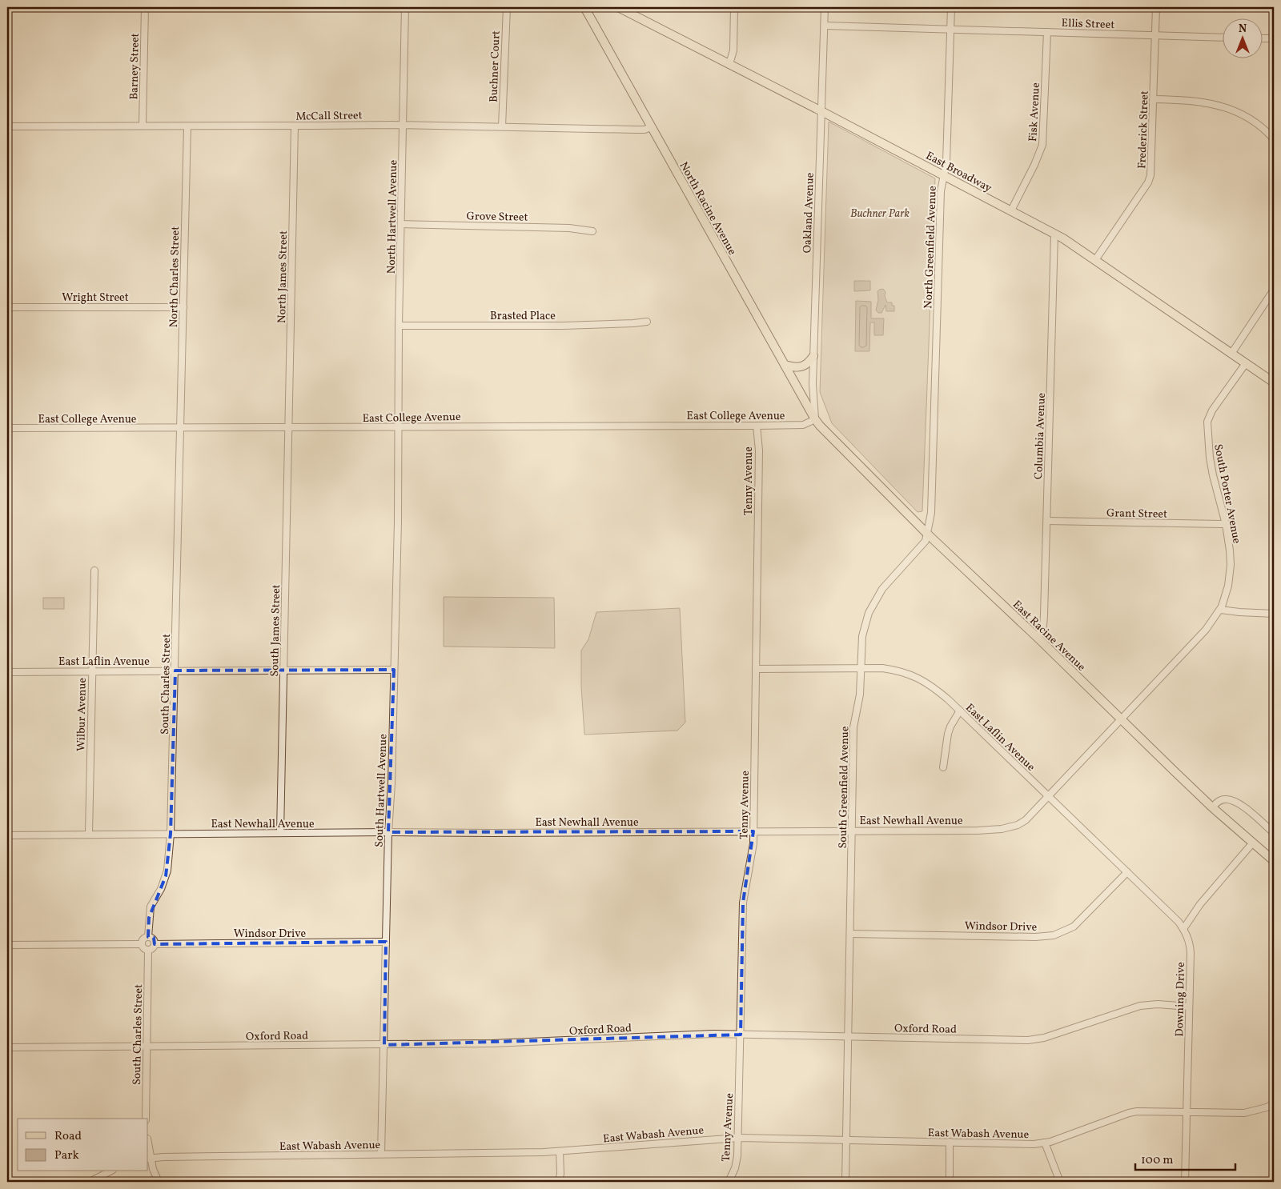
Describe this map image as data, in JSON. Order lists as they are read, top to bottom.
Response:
{
  "streets": {
    "main road": ["East Broadway", "North Racine Avenue", "East Racine Avenue"],
    "street": [
      "Ellis Street",
      "Barney Street",
      "Buchner Court",
      "Fisk Avenue",
      "McCall Street",
      "Frederick Street",
      "Oakland Avenue",
      "Grove Street",
      "North Hartwell Avenue",
      "North Greenfield Avenue",
      "North Charles Street",
      "North James Street",
      "Wright Street",
      "Brasted Place",
      "East College Avenue",
      "Columbia Avenue",
      "Tenny Avenue",
      "South Porter Avenue",
      "Grant Street",
      "South James Street",
      "East Laflin Avenue",
      "South Charles Street",
      "Wilbur Avenue",
      "South Greenfield Avenue",
      "South Hartwell Avenue",
      "East Newhall Avenue",
      "Windsor Drive",
      "Downing Drive",
      "Oxford Road",
      "East Wabash Avenue"
    ]
  },
  "crossings": [
    ["Ellis Street", "Fisk Avenue"],
    ["Ellis Street", "Frederick Street"],
    ["Ellis Street", "Oakland Avenue"],
    ["Ellis Street", "North Greenfield Avenue"],
    ["Barney Street", "McCall Street"],
    ["Buchner Court", "McCall Street"],
    ["Fisk Avenue", "East Broadway"],
    ["McCall Street", "North Racine Avenue"],
    ["McCall Street", "North Hartwell Avenue"],
    ["McCall Street", "North Charles Street"],
    ["McCall Street", "North James Street"],
    ["Frederick Street", "East Broadway"],
    ["East Broadway", "Oakland Avenue"],
    ["East Broadway", "North Greenfield Avenue"],
    ["East Broadway", "Columbia Avenue"],
    ["East Broadway", "South Porter Avenue"],
    ["North Racine Avenue", "Oakland Avenue"],
    ["North Racine Avenue", "East College Avenue"],
    ["North Racine Avenue", "East Racine Avenue"],
    ["Oakland Avenue", "East College Avenue"],
    ["Oakland Avenue", "East Racine Avenue"],
    ["Grove Street", "North Hartwell Avenue"],
    ["North Hartwell Avenue", "Brasted Place"],
    ["North Hartwell Avenue", "East College Avenue"],
    ["North Hartwell Avenue", "South Hartwell Avenue"],
    ["North Greenfield Avenue", "South Greenfield Avenue"],
    ["North Charles Street", "Wright Street"],
    ["North Charles Street", "East College Avenue"],
    ["North Charles Street", "South Charles Street"],
    ["North James Street", "East College Avenue"],
    ["North James Street", "South James Street"],
    ["East College Avenue", "Tenny Avenue"],
    ["East College Avenue", "South James Street"],
    ["East College Avenue", "East Racine Avenue"],
    ["East College Avenue", "South Charles Street"],
    ["East College Avenue", "South Hartwell Avenue"],
    ["Columbia Avenue", "Grant Street"],
    ["Columbia Avenue", "East Racine Avenue"],
    ["Tenny Avenue", "East Laflin Avenue"],
    ["Tenny Avenue", "East Newhall Avenue"],
    ["Tenny Avenue", "Oxford Road"],
    ["Tenny Avenue", "East Wabash Avenue"],
    ["South Porter Avenue", "Grant Street"],
    ["South Porter Avenue", "East Racine Avenue"],
    ["South Porter Avenue", "East Newhall Avenue"],
    ["South James Street", "East Laflin Avenue"],
    ["South James Street", "East Newhall Avenue"],
    ["East Racine Avenue", "South Greenfield Avenue"],
    ["East Racine Avenue", "East Newhall Avenue"],
    ["East Laflin Avenue", "South Charles Street"],
    ["East Laflin Avenue", "Wilbur Avenue"],
    ["East Laflin Avenue", "South Greenfield Avenue"],
    ["East Laflin Avenue", "South Hartwell Avenue"],
    ["East Laflin Avenue", "East Newhall Avenue"],
    ["East Laflin Avenue", "Windsor Drive"],
    ["East Laflin Avenue", "Downing Drive"],
    ["South Charles Street", "East Newhall Avenue"],
    ["South Charles Street", "Windsor Drive"],
    ["South Charles Street", "Oxford Road"],
    ["Wilbur Avenue", "East Newhall Avenue"],
    ["South Greenfield Avenue", "East Newhall Avenue"],
    ["South Greenfield Avenue", "Windsor Drive"],
    ["South Greenfield Avenue", "Oxford Road"],
    ["South Greenfield Avenue", "East Wabash Avenue"],
    ["South Hartwell Avenue", "East Newhall Avenue"],
    ["South Hartwell Avenue", "Windsor Drive"],
    ["South Hartwell Avenue", "Oxford Road"],
    ["South Hartwell Avenue", "East Wabash Avenue"],
    ["Downing Drive", "Oxford Road"],
    ["Downing Drive", "East Wabash Avenue"]
  ],
  "parks": ["Buchner Park"],
  "legend": ["Road", "Park"],
  "scale_bar": "100 m",
  "north": "top"
}
